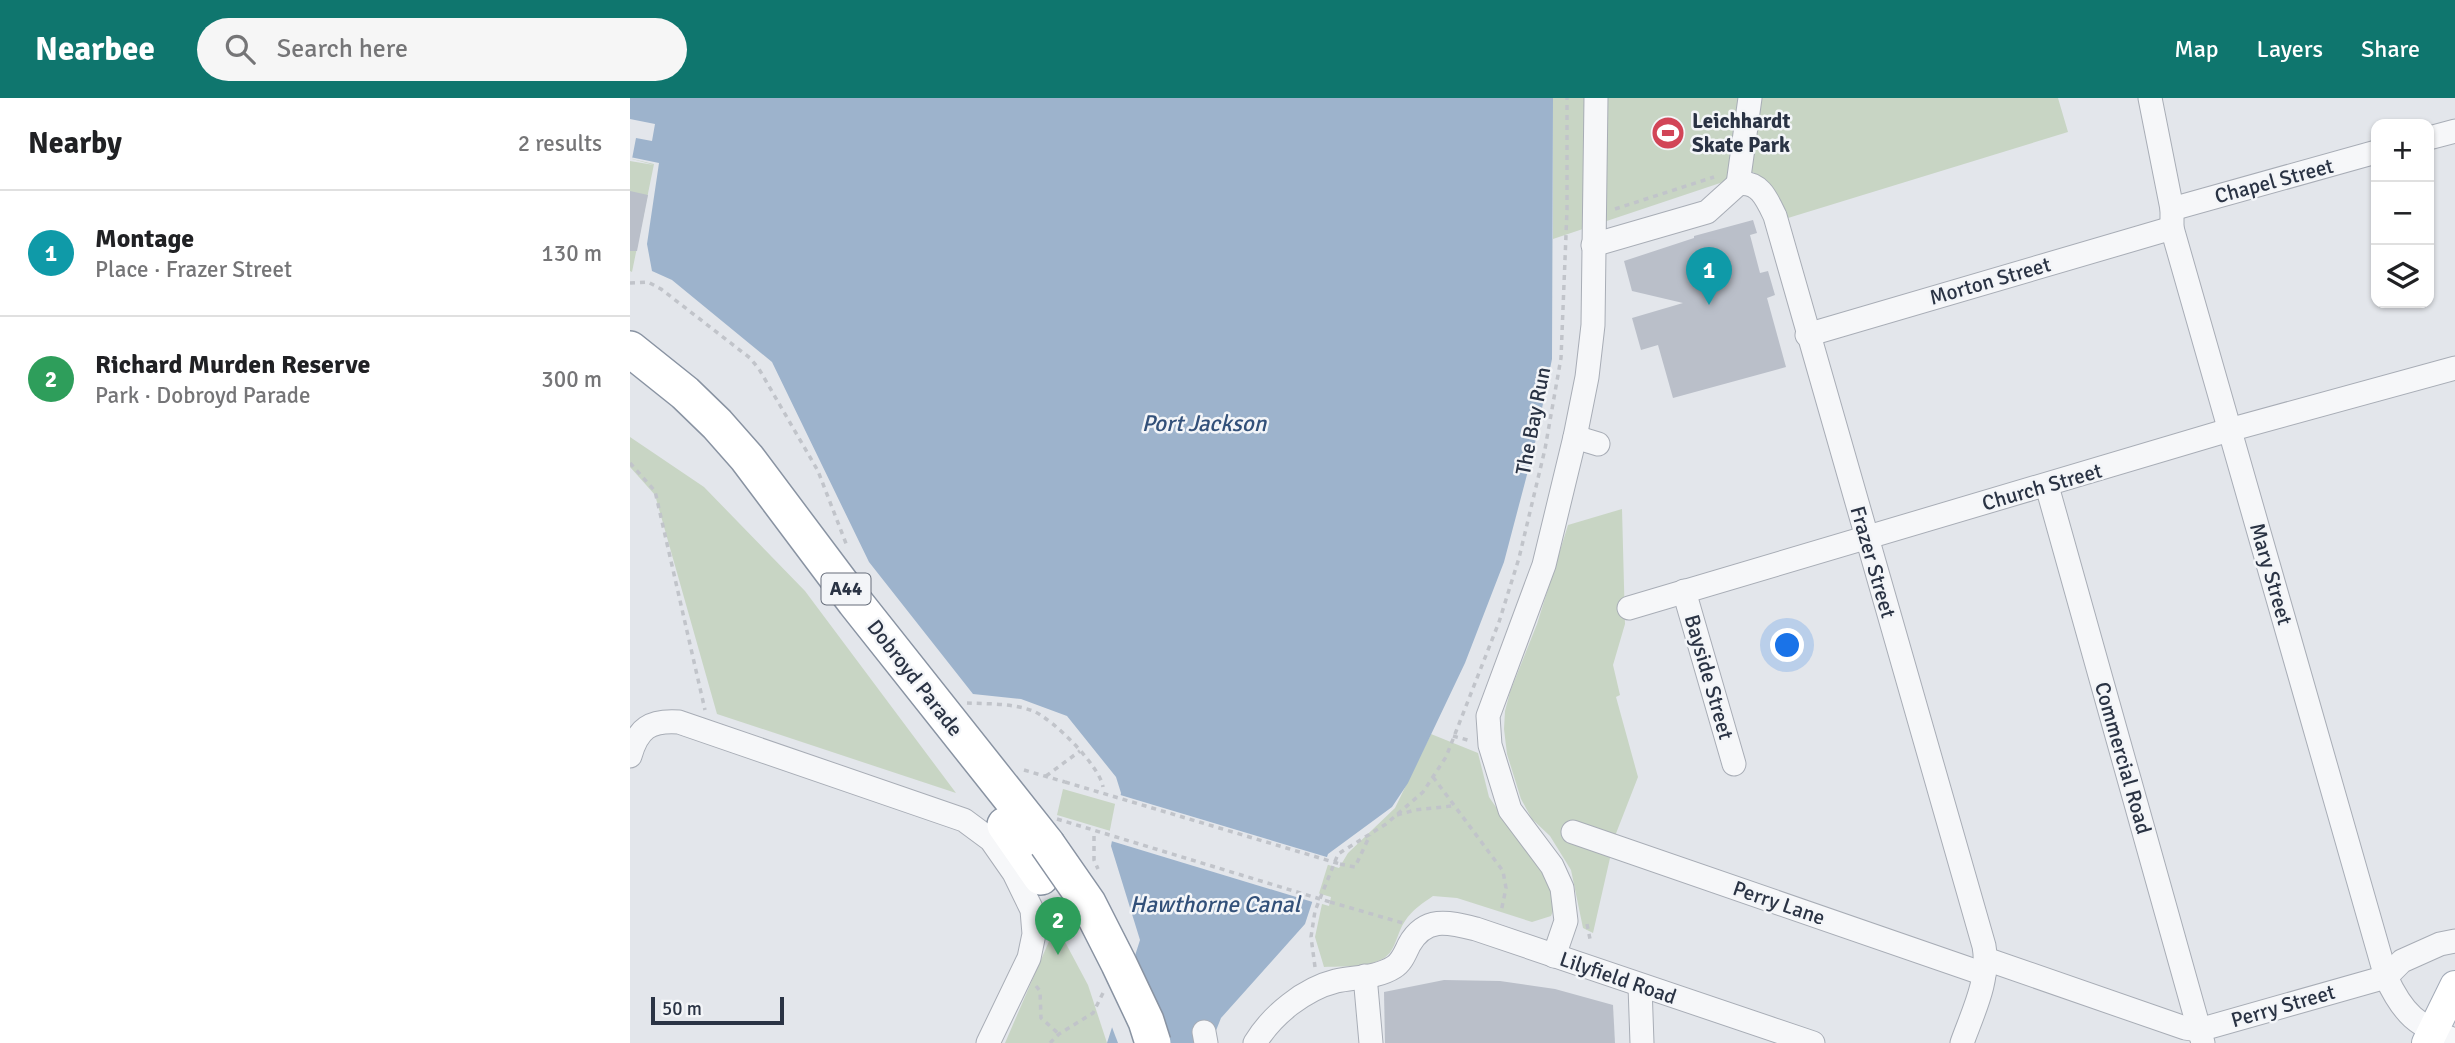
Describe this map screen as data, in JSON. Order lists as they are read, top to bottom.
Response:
{
  "streets": {
    "highway": ["A44", "Dobroyd Parade"],
    "street": [
      "Chapel Street",
      "Morton Street",
      "Church Street",
      "Frazer Street",
      "Mary Street",
      "Bayside Street",
      "Commercial Road",
      "Perry Lane",
      "Lilyfield Road",
      "Perry Street"
    ],
    "path": ["The Bay Run"]
  },
  "crossings": [
    ["Chapel Street", "Morton Street"],
    ["Chapel Street", "Mary Street"],
    ["Morton Street", "Frazer Street"],
    ["Morton Street", "Mary Street"],
    ["Church Street", "Frazer Street"],
    ["Church Street", "Mary Street"],
    ["Church Street", "Bayside Street"],
    ["Church Street", "Commercial Road"],
    ["Frazer Street", "Perry Lane"],
    ["Mary Street", "Perry Street"],
    ["Commercial Road", "Perry Street"]
  ],
  "water": ["Port Jackson", "Hawthorne Canal"],
  "places": {
    "sports": ["Leichhardt Skate Park"]
  },
  "scale_bar": "50 m",
  "page": {
    "header": "Nearbee",
    "search": "Search here",
    "nav": ["Map", "Layers", "Share"],
    "heading": ["Nearby", "2 results"],
    "map_buttons": ["+", "−"],
    "list": [
      {
        "mark": "1",
        "name": "Montage",
        "note": "Place · Frazer Street",
        "value": "130 m"
      },
      {
        "mark": "2",
        "name": "Richard Murden Reserve",
        "note": "Park · Dobroyd Parade",
        "value": "300 m"
      }
    ],
    "pins": ["1", "2"],
    "scale": "50 m"
  }
}
